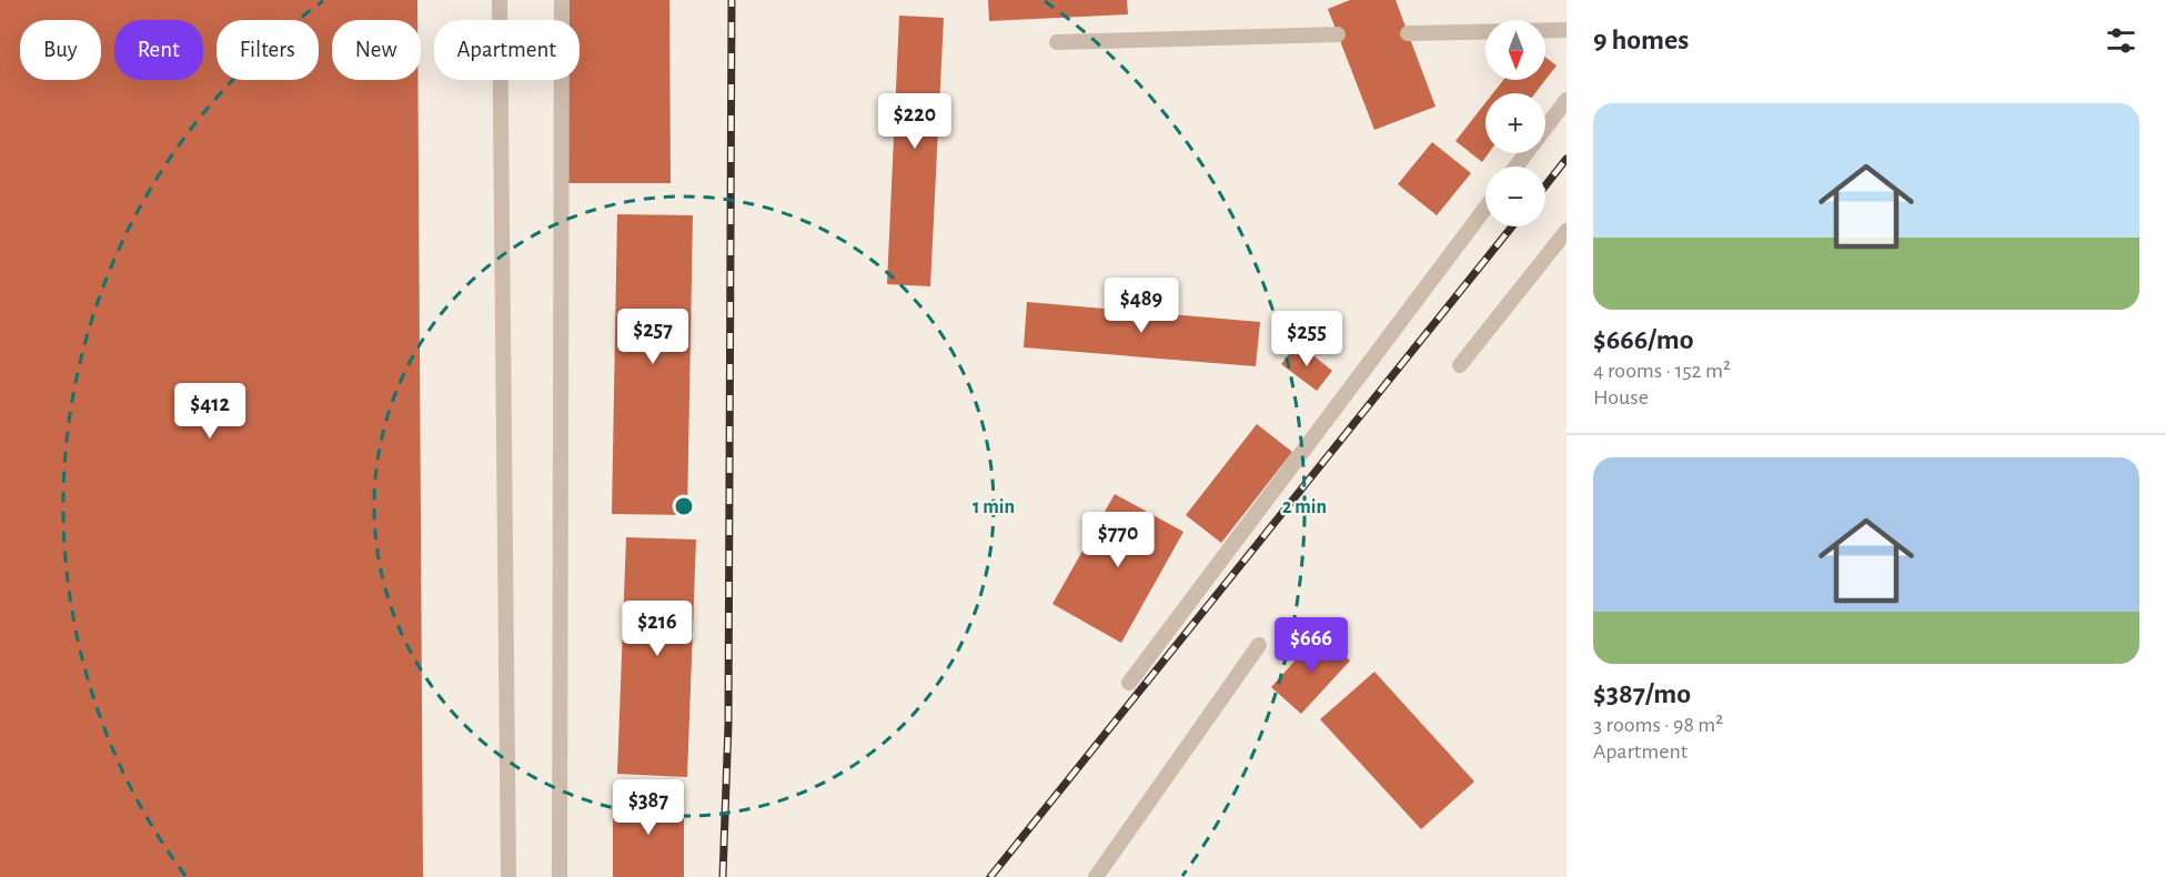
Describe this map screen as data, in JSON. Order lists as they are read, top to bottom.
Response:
{
  "north": "bottom",
  "page": {
    "heading": "9 homes",
    "map_buttons": ["+", "−"],
    "chip": [
      "Buy",
      "Rent",
      "Filters",
      "New",
      "Apartment"
    ],
    "list": [
      {
        "name": "$666/mo",
        "note": "4 rooms · 152 m² · House"
      },
      {
        "name": "$387/mo",
        "note": "3 rooms · 98 m² · Apartment"
      }
    ],
    "price": [
      "$220",
      "$489",
      "$257",
      "$255",
      "$412",
      "$770",
      "$216",
      "$666",
      "$387"
    ]
  },
  "rings": ["1 min", "2 min"]
}
